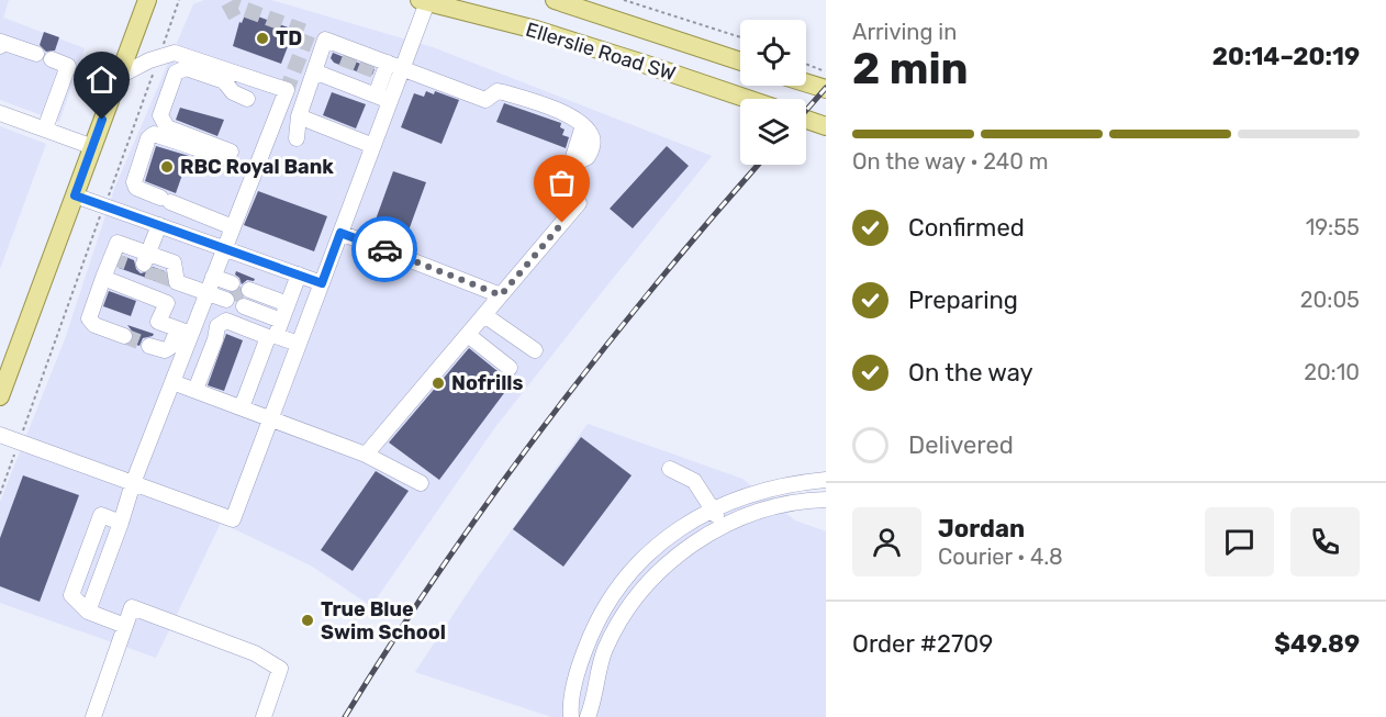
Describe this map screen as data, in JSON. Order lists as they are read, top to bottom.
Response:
{
  "streets": {
    "main road": ["Ellerslie Road SW"]
  },
  "places": [
    "TD",
    "RBC Royal Bank",
    "Nofrills",
    "True Blue Swim School"
  ],
  "page": {
    "heading": ["2 min", "Arriving in", "20:14–20:19"],
    "panel": [
      "Jordan",
      "Courier · 4.8",
      "Order #2709",
      "$49.89"
    ],
    "bar": "On the way · 240 m",
    "list": [
      ["Confirmed", "19:55"],
      ["Preparing", "20:05"],
      ["On the way", "20:10"],
      "Delivered"
    ]
  }
}
